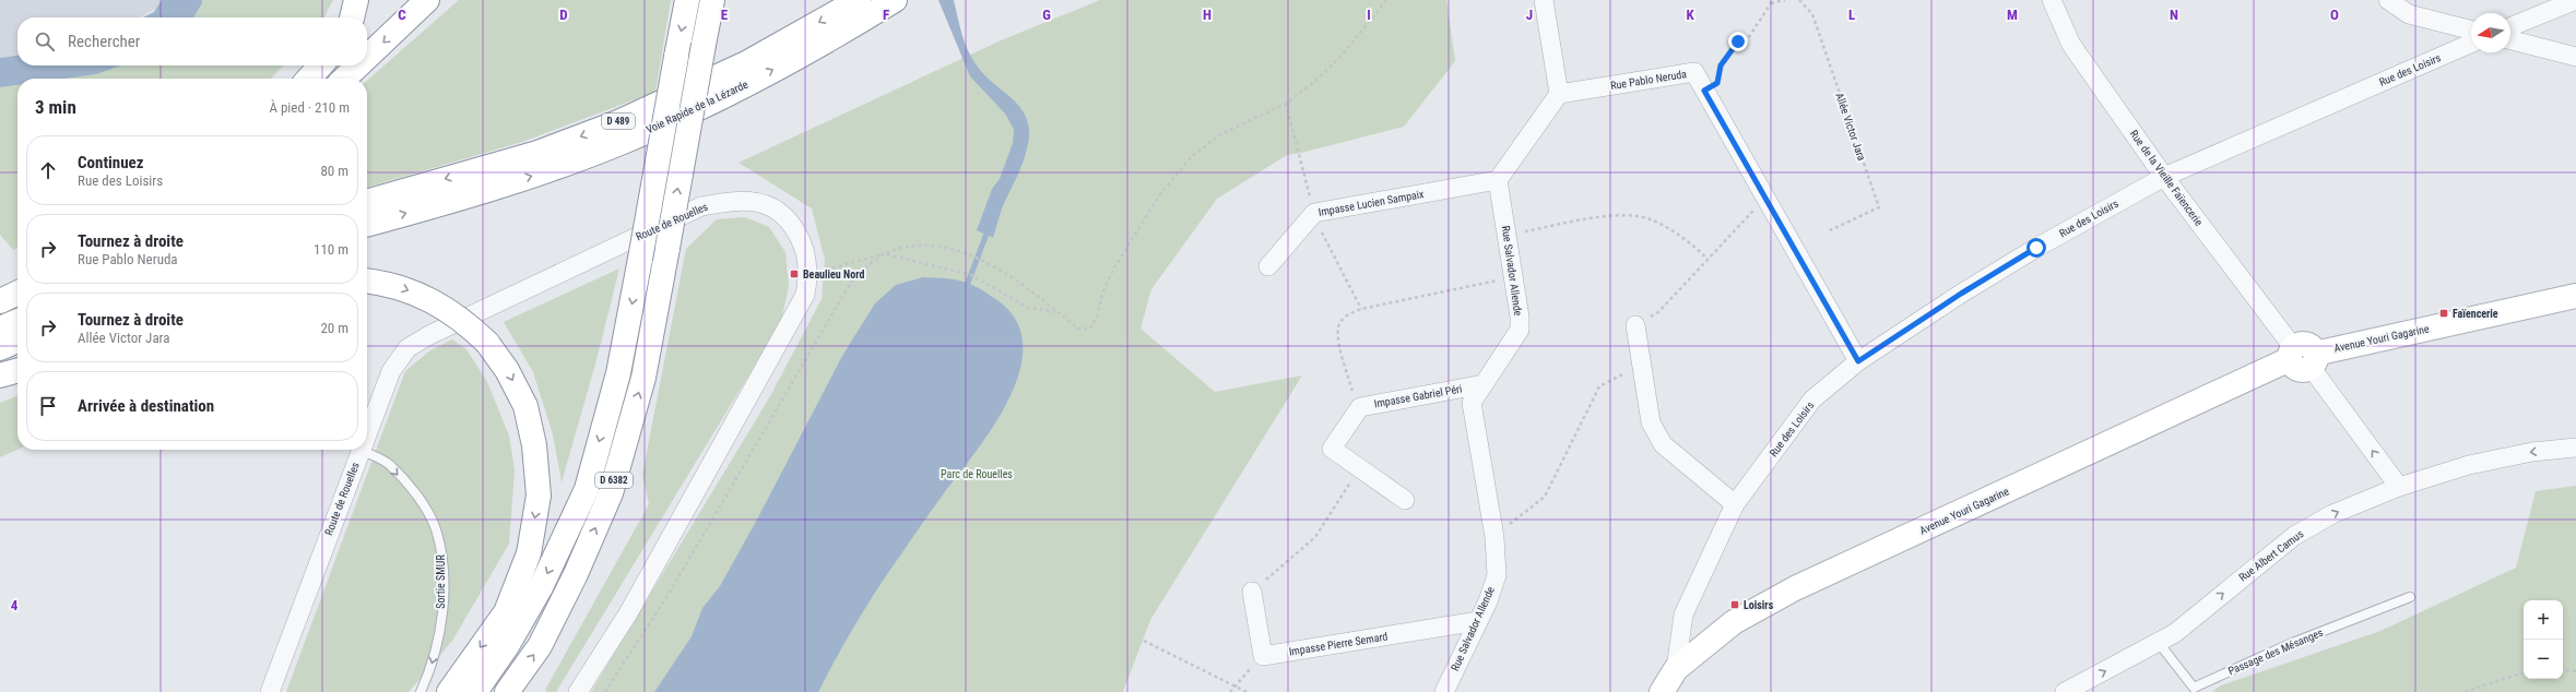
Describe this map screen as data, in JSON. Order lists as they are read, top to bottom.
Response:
{
  "streets": {
    "main road": [
      "Voie Rapide de la Lézarde",
      "D 489",
      "Avenue Youri Gagarine",
      "D 6382"
    ],
    "street": [
      "Rue des Loisirs",
      "Rue Pablo Neruda",
      "Rue de la Vieille Faïencerie",
      "Impasse Lucien Sampaix",
      "Route de Rouelles",
      "Rue Salvador Allende",
      "Impasse Gabriel Péri",
      "Rue Albert Camus",
      "Impasse Pierre Semard"
    ],
    "lane": ["Sortie SMUR", "Passage des Mésanges"],
    "path": ["Allée Victor Jara"]
  },
  "crossings": [
    ["Rue des Loisirs", "Rue Pablo Neruda"],
    ["Rue des Loisirs", "Rue de la Vieille Faïencerie"],
    ["Rue des Loisirs", "Avenue Youri Gagarine"],
    ["Rue de la Vieille Faïencerie", "Avenue Youri Gagarine"],
    ["Rue de la Vieille Faïencerie", "Rue Albert Camus"],
    ["Impasse Lucien Sampaix", "Rue Salvador Allende"],
    ["Route de Rouelles", "Sortie SMUR"],
    ["Rue Salvador Allende", "Impasse Gabriel Péri"],
    ["Rue Salvador Allende", "Impasse Pierre Semard"],
    ["Rue Albert Camus", "Passage des Mésanges"]
  ],
  "one_way": ["Sortie SMUR"],
  "parks": ["Parc de Rouelles"],
  "places": {
    "transit": ["Beaulieu Nord", "Faïencerie", "Loisirs"]
  },
  "north": "left",
  "page": {
    "search": "Rechercher",
    "heading": ["3 min", "À pied · 210 m"],
    "list": [
      ["Continuez", "Rue des Loisirs", "80 m"],
      ["Tournez à droite", "Rue Pablo Neruda", "110 m"],
      ["Tournez à droite", "Allée Victor Jara", "20 m"],
      "Arrivée à destination"
    ],
    "map_buttons": ["+", "−"]
  },
  "grid": {
    "columns": [
      "C",
      "D",
      "E",
      "F",
      "G",
      "H",
      "I",
      "J",
      "K",
      "L",
      "M",
      "N",
      "O"
    ],
    "rows": ["4"]
  }
}
